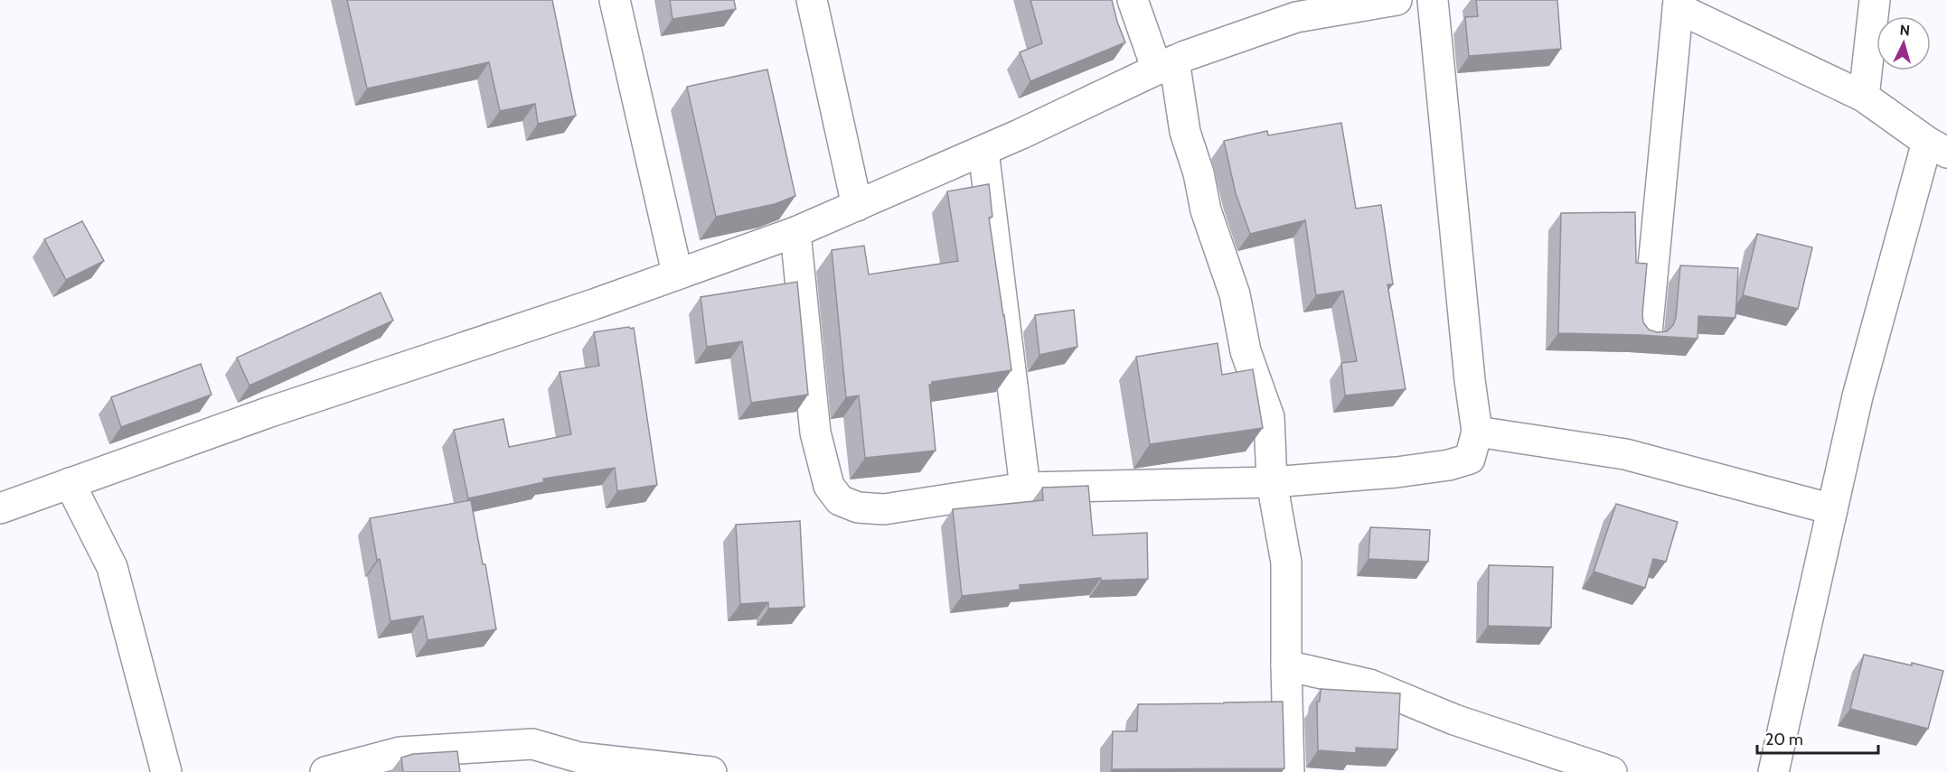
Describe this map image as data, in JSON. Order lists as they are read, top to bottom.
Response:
{
  "scale_bar": "20 m",
  "north": "top"
}
